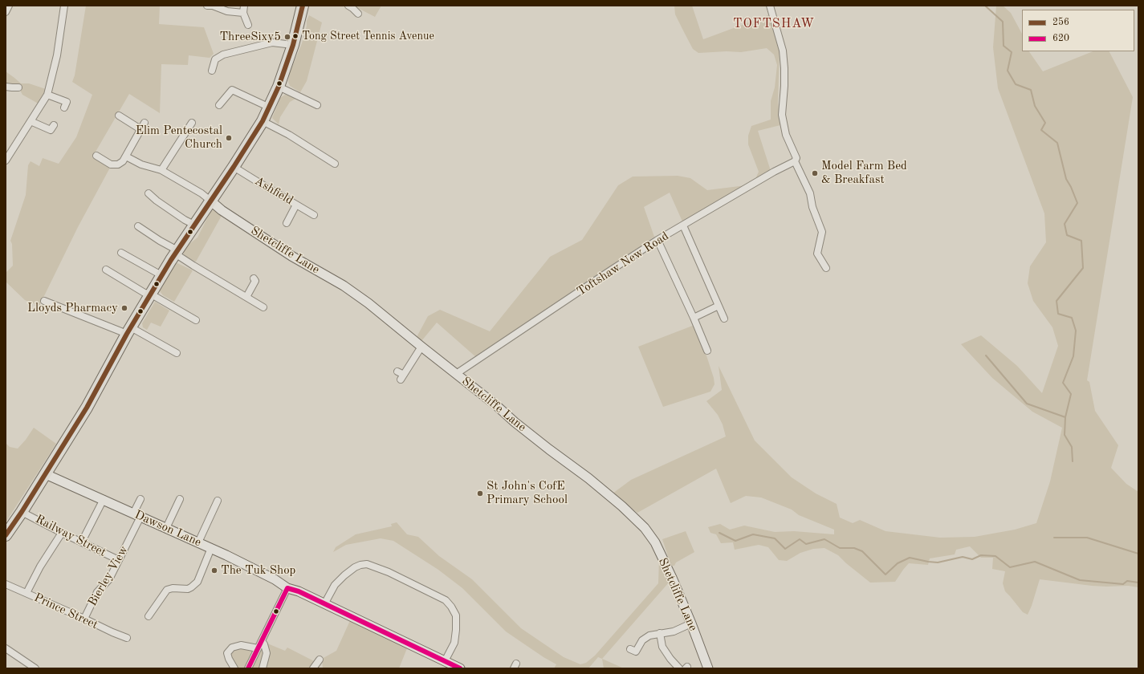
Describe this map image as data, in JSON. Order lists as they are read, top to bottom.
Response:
{
  "streets": {
    "street": [
      "Ashfield",
      "Shetcliffe Lane",
      "Toftshaw New Road",
      "Dawson Lane",
      "Railway Street",
      "Bierley View",
      "Prince Street"
    ]
  },
  "crossings": [
    ["Shetcliffe Lane", "Toftshaw New Road"],
    ["Dawson Lane", "Bierley View"],
    ["Railway Street", "Bierley View"],
    ["Bierley View", "Prince Street"]
  ],
  "districts": ["TOFTSHAW"],
  "places": [
    "Tong Street Tennis Avenue",
    "ThreeSixy5",
    "Elim Pentecostal Church",
    "Model Farm Bed & Breakfast",
    "Lloyds Pharmacy",
    "St John's CofE Primary School",
    "The Tuk Shop"
  ],
  "lines": ["transit line 256", "transit line 620"],
  "legend": ["256", "620"]
}
